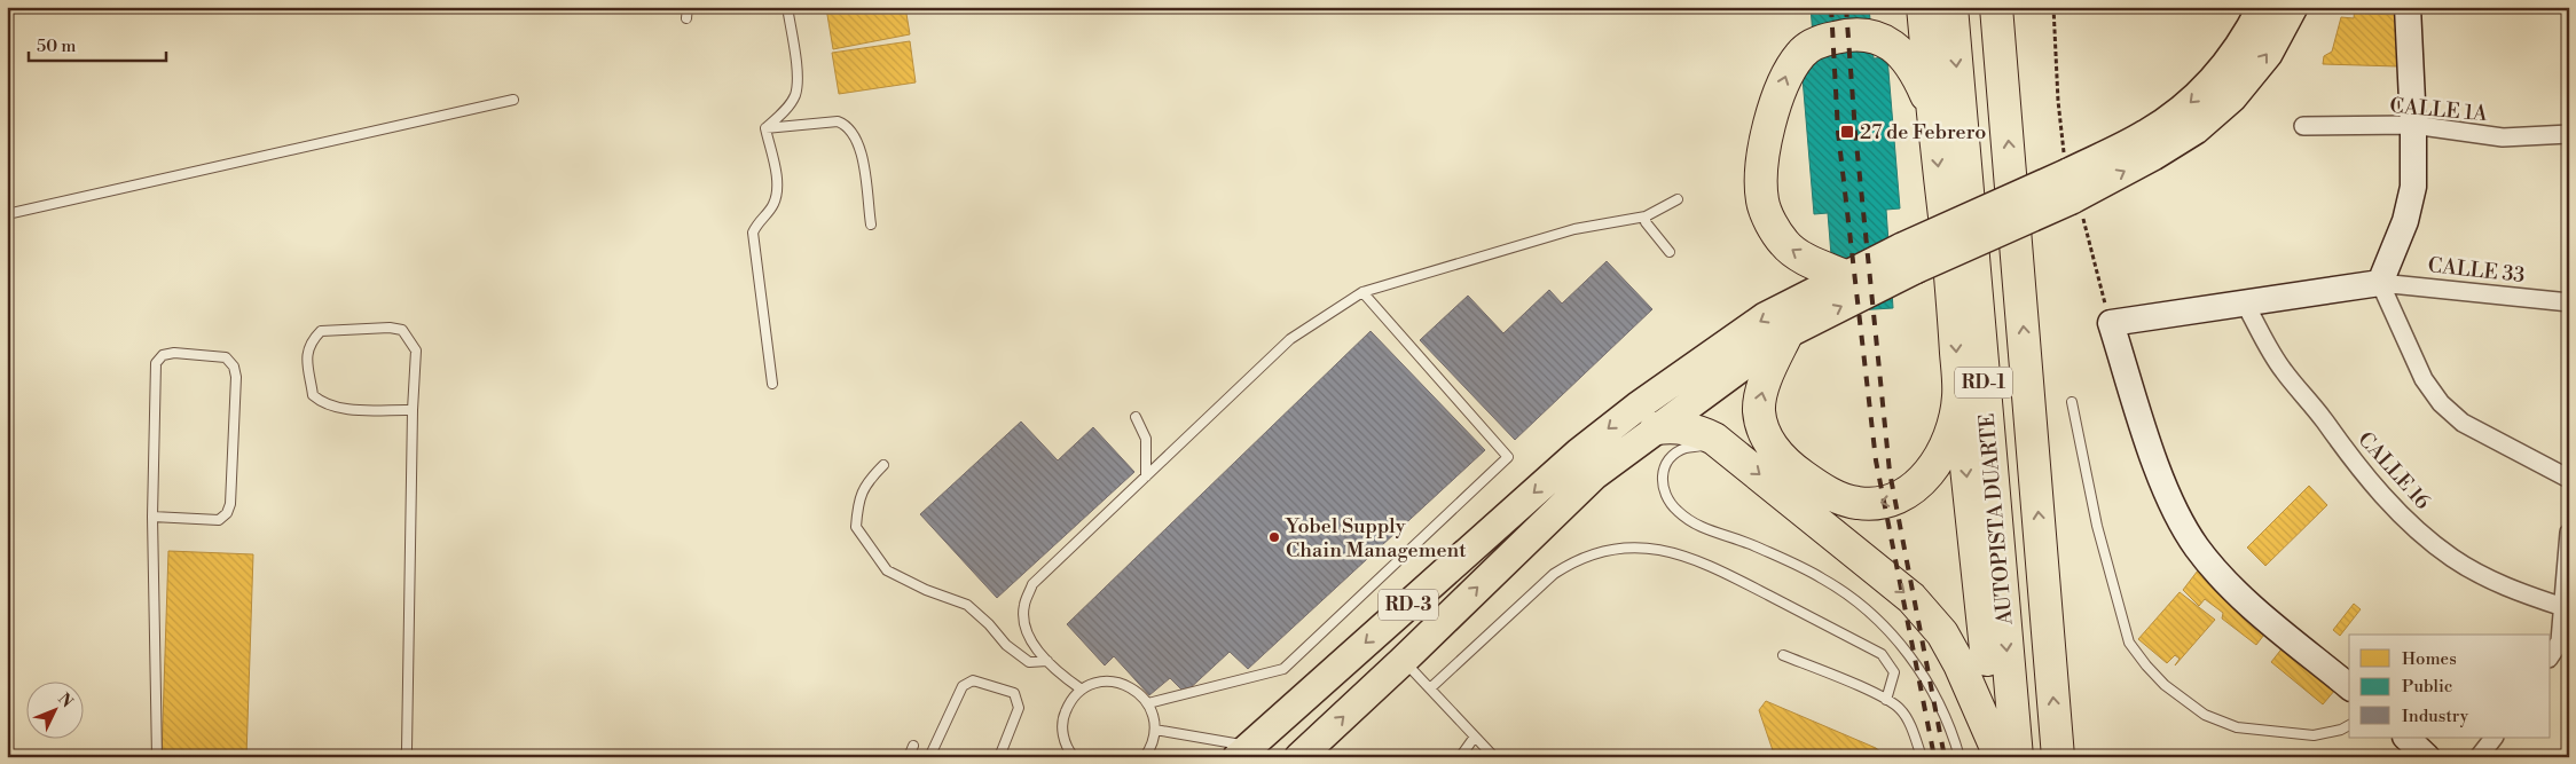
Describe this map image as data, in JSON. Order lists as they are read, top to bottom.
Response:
{
  "streets": {
    "highway": ["RD-1", "AUTOPISTA DUARTE"],
    "main road": ["RD-3"],
    "street": ["CALLE 1A", "CALLE 33", "CALLE 16"]
  },
  "places": {
    "transit": ["27 de Febrero"],
    "other": ["Yobel Supply Chain Management"]
  },
  "legend": ["Homes", "Public", "Industry"],
  "scale_bar": "50 m",
  "north": "top right"
}
